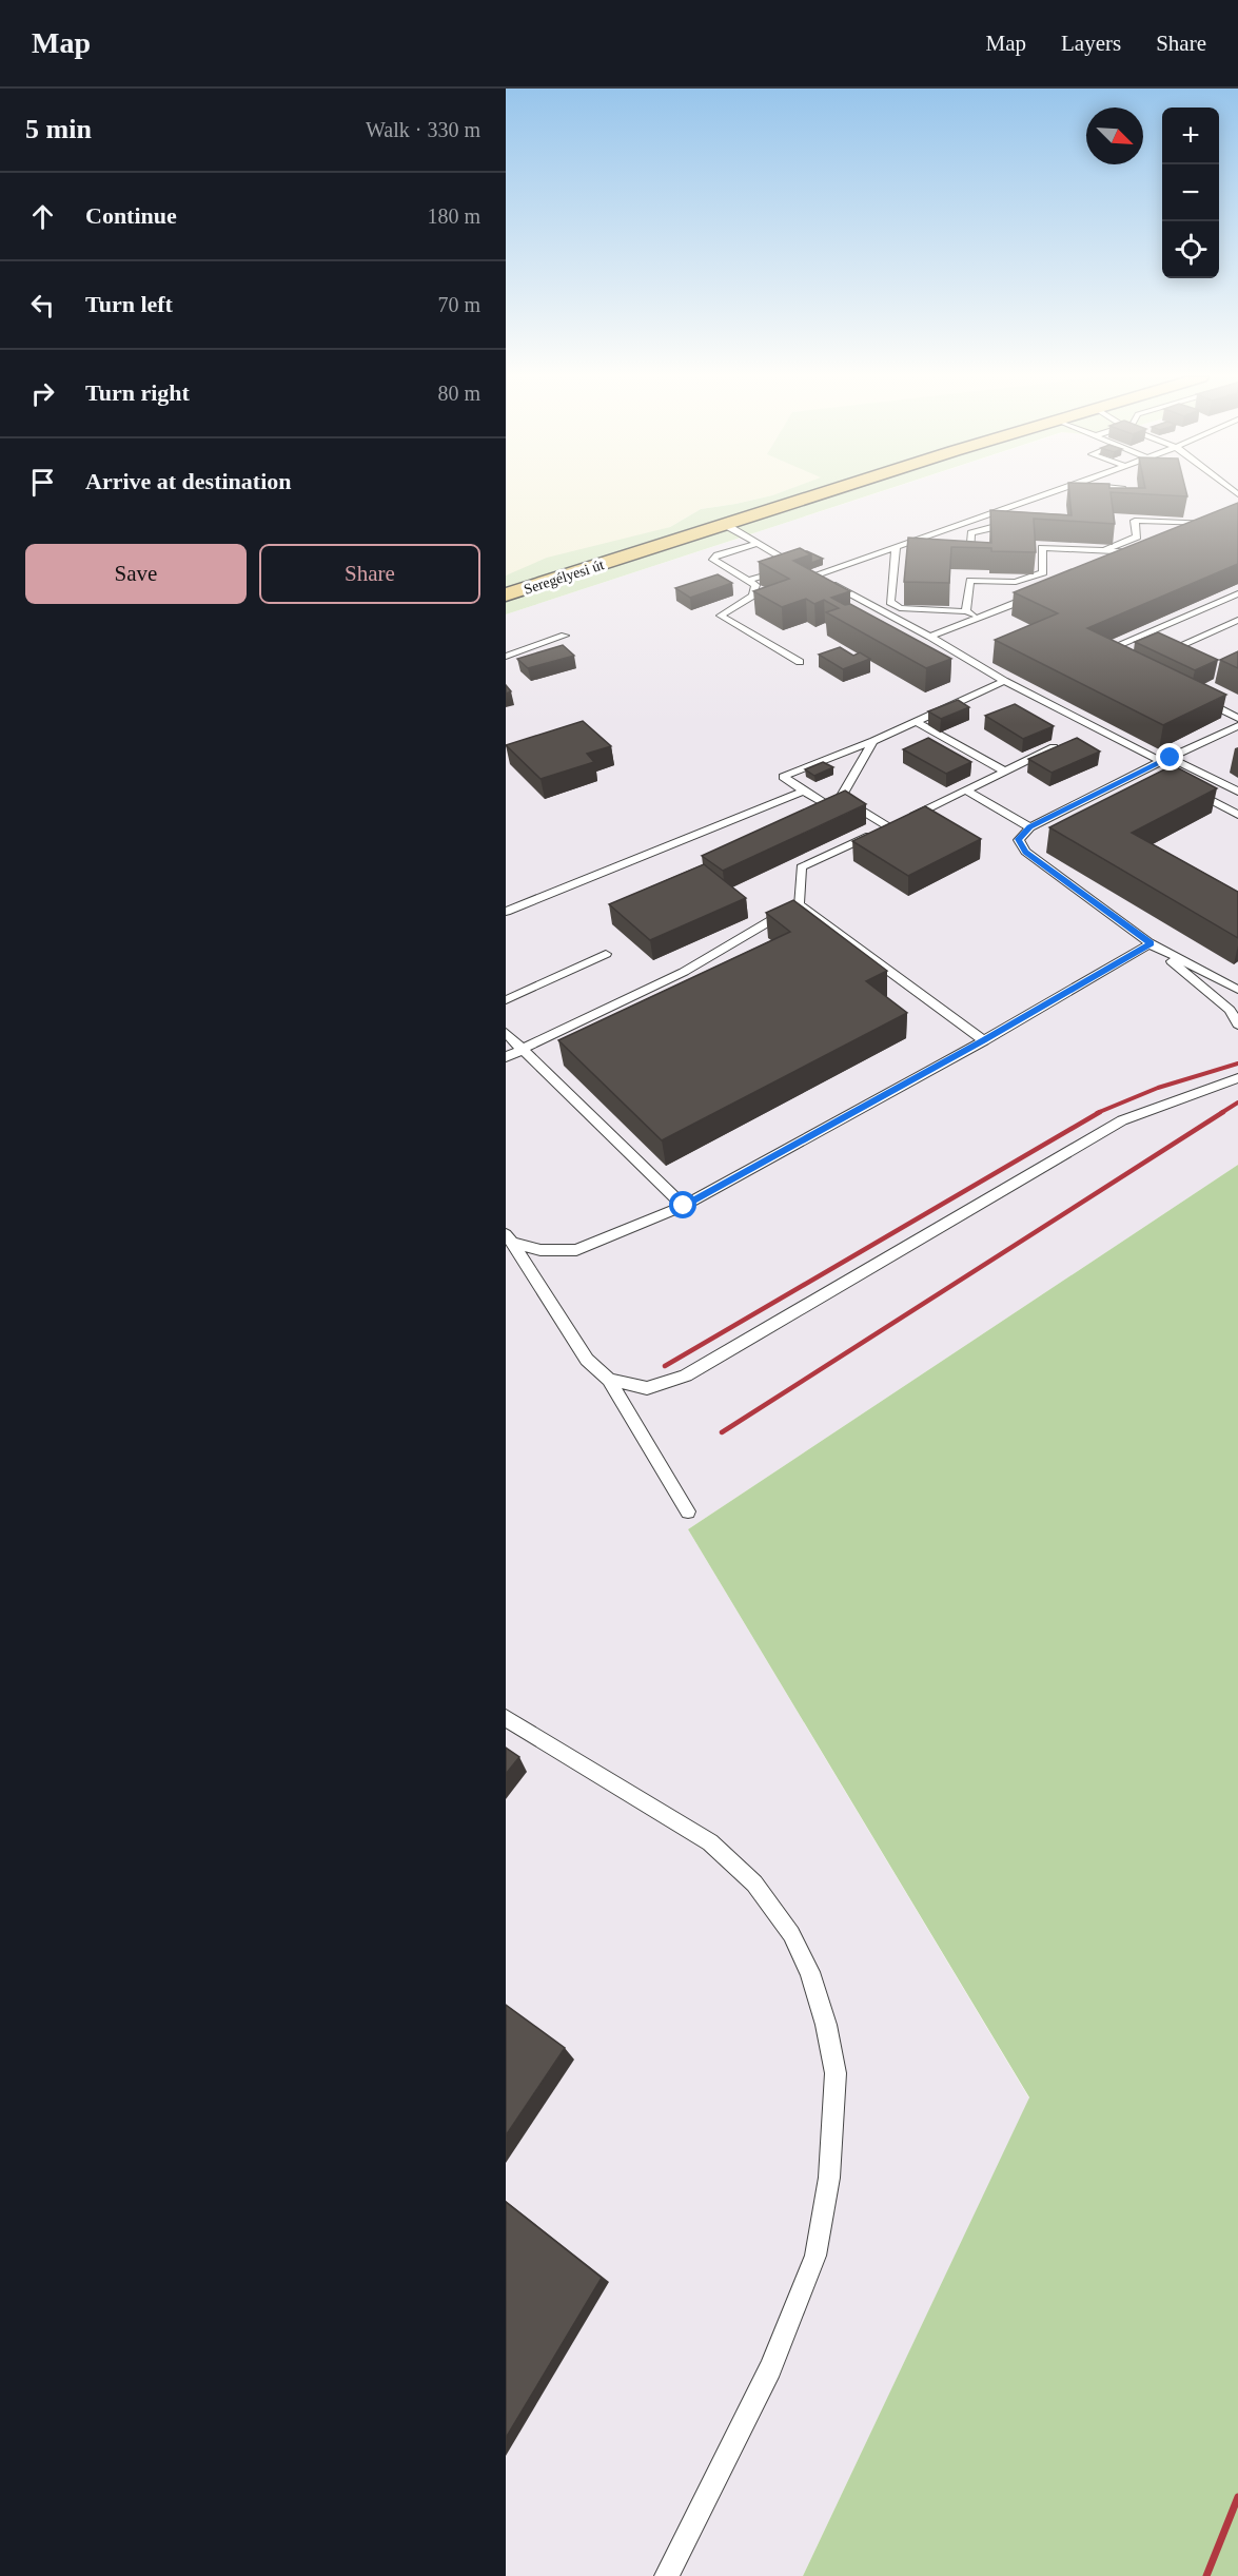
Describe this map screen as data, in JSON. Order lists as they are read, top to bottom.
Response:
{
  "streets": {
    "main road": ["Seregélyesi út"]
  },
  "north": "bottom right",
  "page": {
    "header": "Map",
    "nav": ["Map", "Layers", "Share"],
    "heading": ["5 min", "Walk · 330 m"],
    "map_buttons": ["+", "−"],
    "list": [
      ["Continue", "180 m"],
      ["Turn left", "70 m"],
      ["Turn right", "80 m"],
      "Arrive at destination"
    ],
    "buttons": ["Save", "Share"]
  }
}
